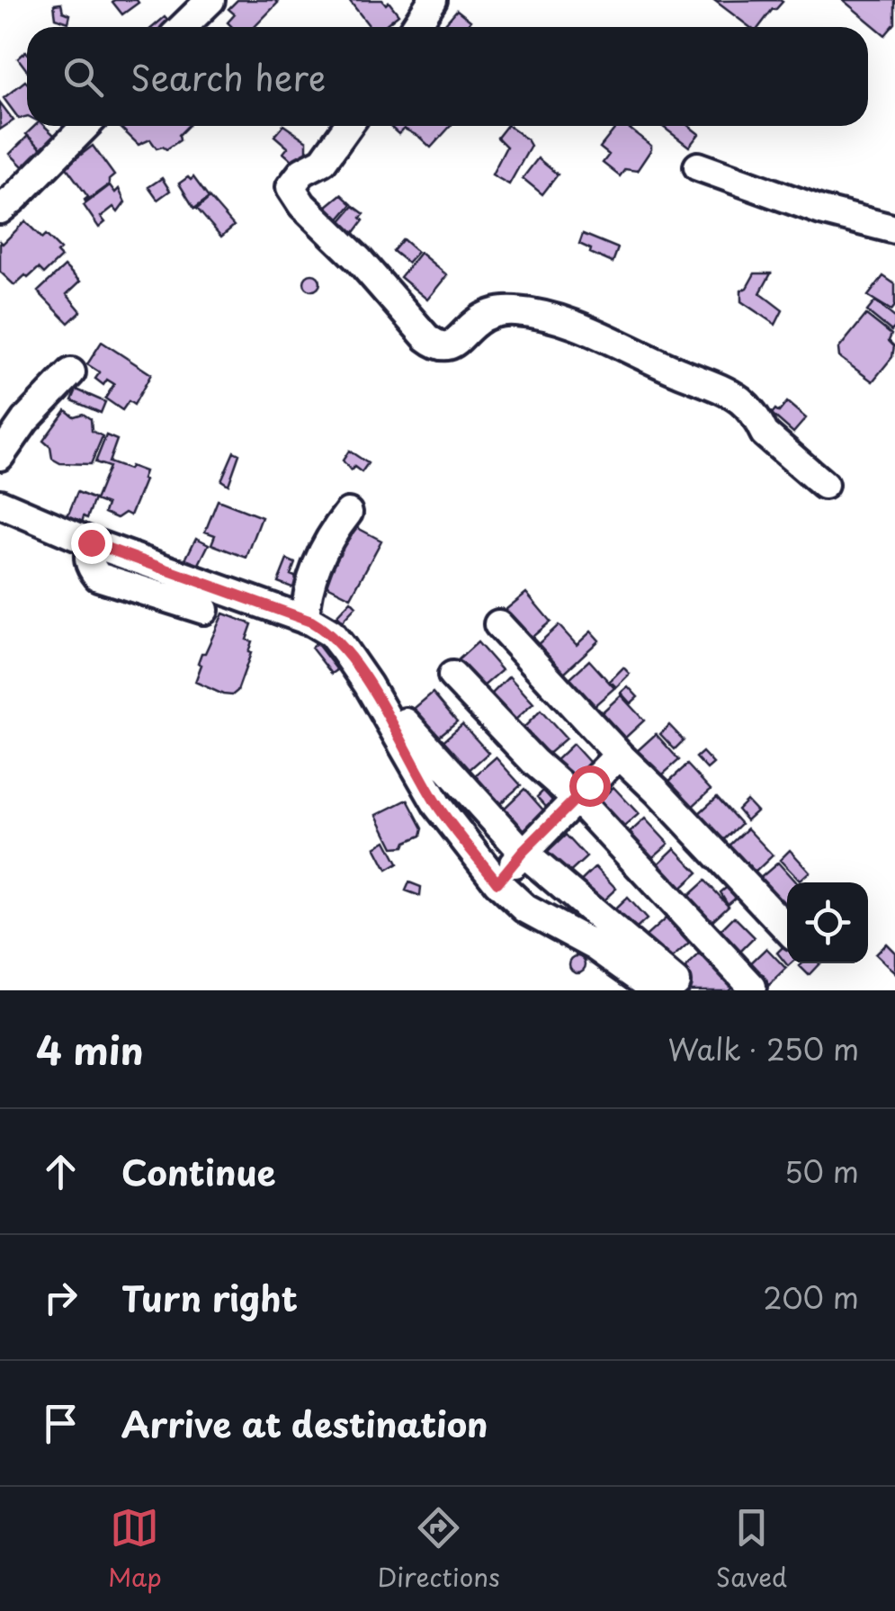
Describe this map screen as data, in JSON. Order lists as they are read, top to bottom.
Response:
{
  "page": {
    "search": "Search here",
    "heading": ["4 min", "Walk · 250 m"],
    "list": [
      ["Continue", "50 m"],
      ["Turn right", "200 m"],
      "Arrive at destination"
    ],
    "nav": ["Map", "Directions", "Saved"]
  }
}
